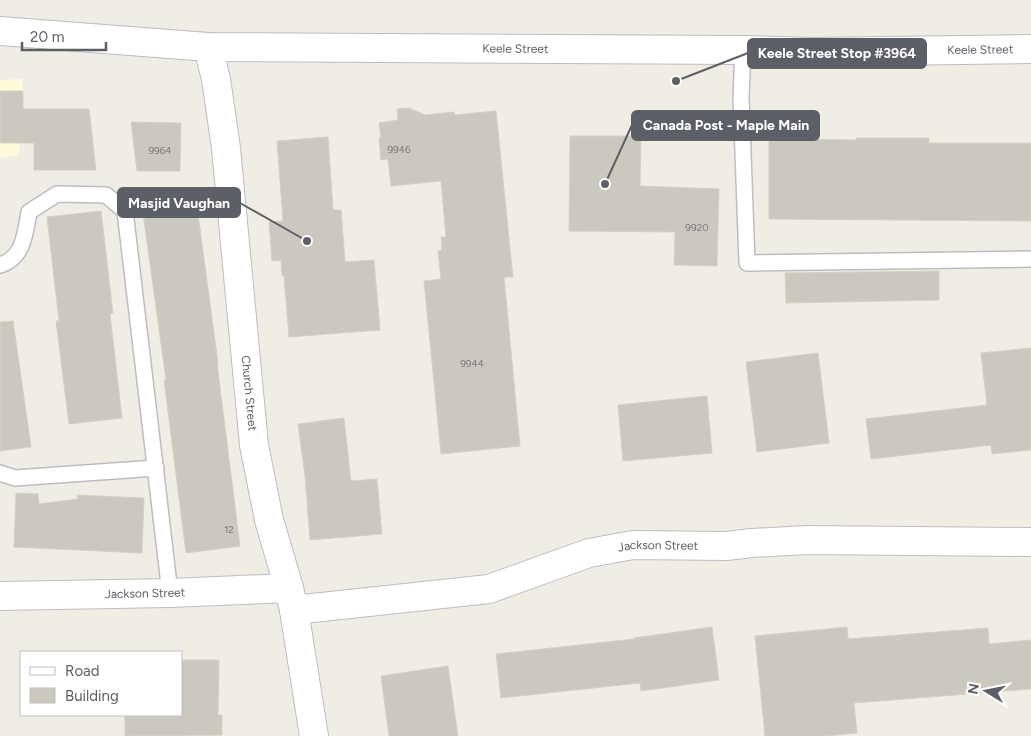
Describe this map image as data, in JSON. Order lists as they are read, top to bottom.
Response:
{
  "streets": {
    "street": ["Keele Street", "Church Street", "Jackson Street"]
  },
  "crossings": [
    ["Keele Street", "Church Street"],
    ["Church Street", "Jackson Street"]
  ],
  "places": ["Keele Street Stop #3964", "Canada Post - Maple Main", "Masjid Vaughan"],
  "house_numbers": [
    "9946",
    "9964",
    "9920",
    "9944",
    "12"
  ],
  "legend": ["Road", "Building"],
  "scale_bar": "20 m",
  "north": "left"
}
